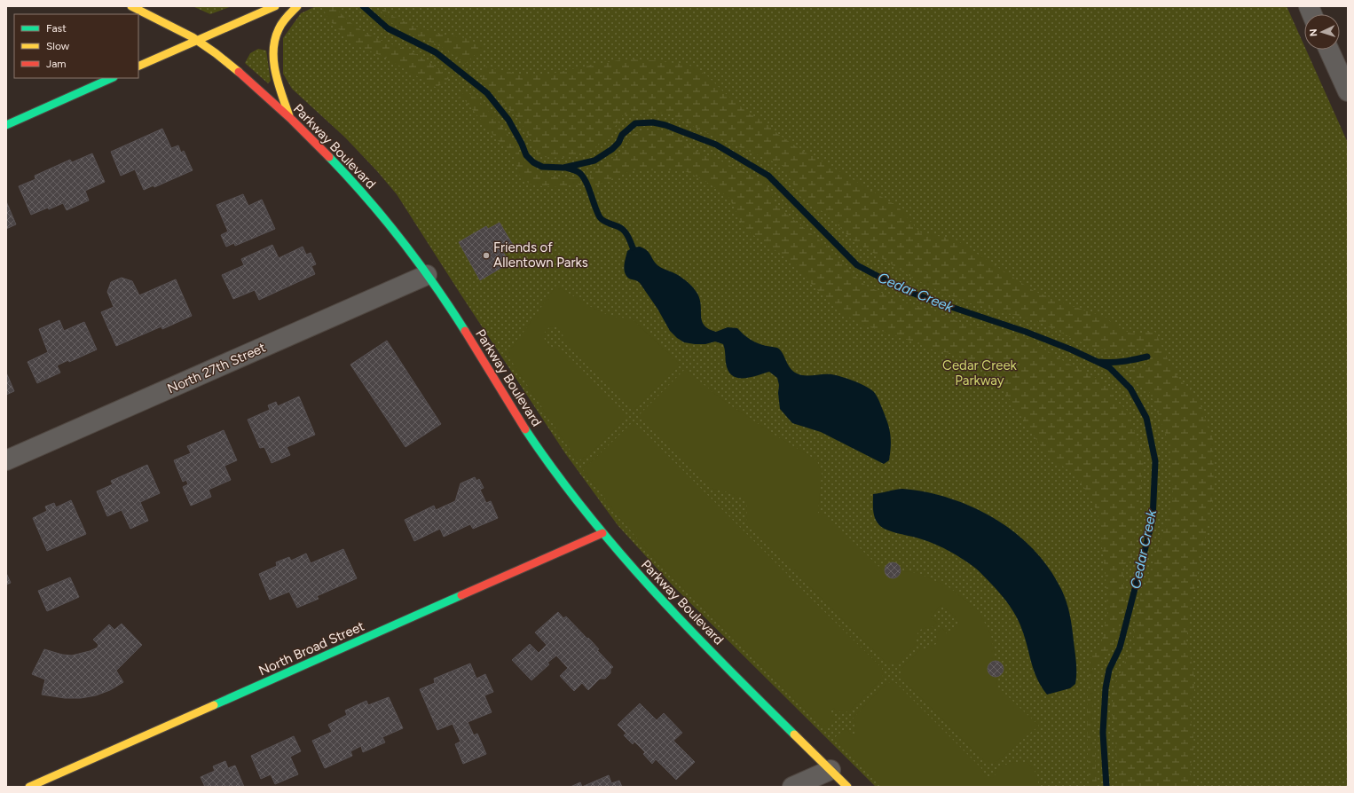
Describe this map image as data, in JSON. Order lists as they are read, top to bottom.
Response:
{
  "streets": {
    "street": ["Parkway Boulevard", "North 27th Street", "North Broad Street"]
  },
  "crossings": [
    ["Parkway Boulevard", "North 27th Street"],
    ["Parkway Boulevard", "North Broad Street"]
  ],
  "water": ["Cedar Creek"],
  "parks": ["Cedar Creek Parkway"],
  "places": ["Friends of Allentown Parks"],
  "legend": ["Fast", "Slow", "Jam"],
  "north": "left"
}
